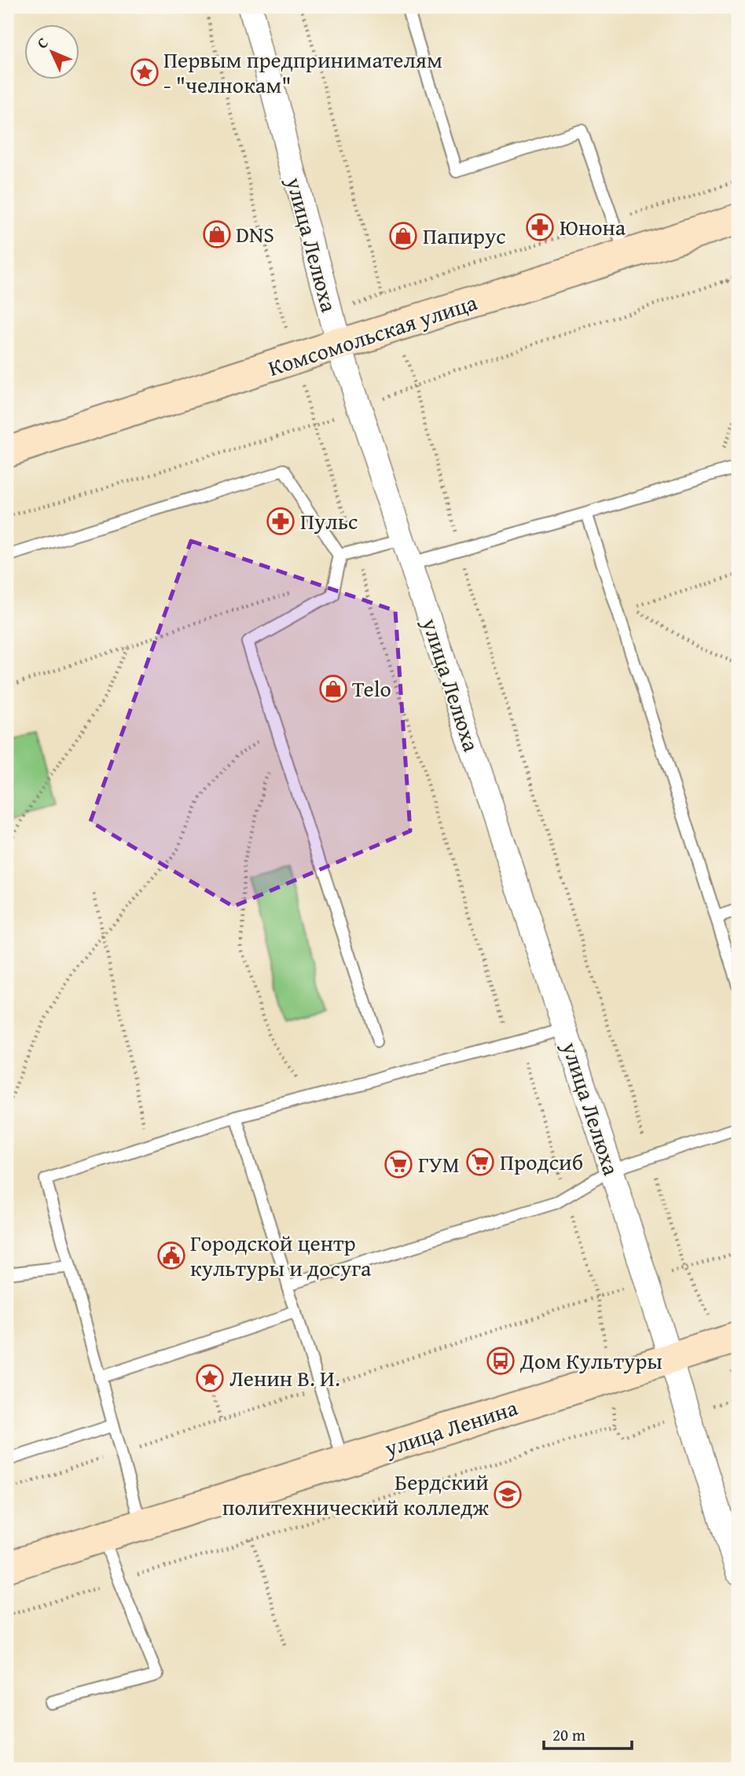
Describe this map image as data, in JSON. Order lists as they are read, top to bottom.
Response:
{
  "streets": {
    "street": ["улица Лелюха", "Комсомольская улица", "улица Ленина"]
  },
  "crossings": [
    ["улица Лелюха", "Комсомольская улица"],
    ["улица Лелюха", "улица Ленина"]
  ],
  "places": {
    "place": ["Первым предпринимателям - \"челнокам\"", "Ленин В. И."],
    "pharmacy": ["Юнона", "Пульс"],
    "shop": ["DNS", "Папирус", "Telo"],
    "supermarket": ["Продсиб", "ГУМ"],
    "public building": ["Городской центр культуры и досуга"],
    "bus stop": ["Дом Культуры"],
    "school or university": ["Бердский политехнический колледж"]
  },
  "scale_bar": "20 m",
  "north": "top left"
}
